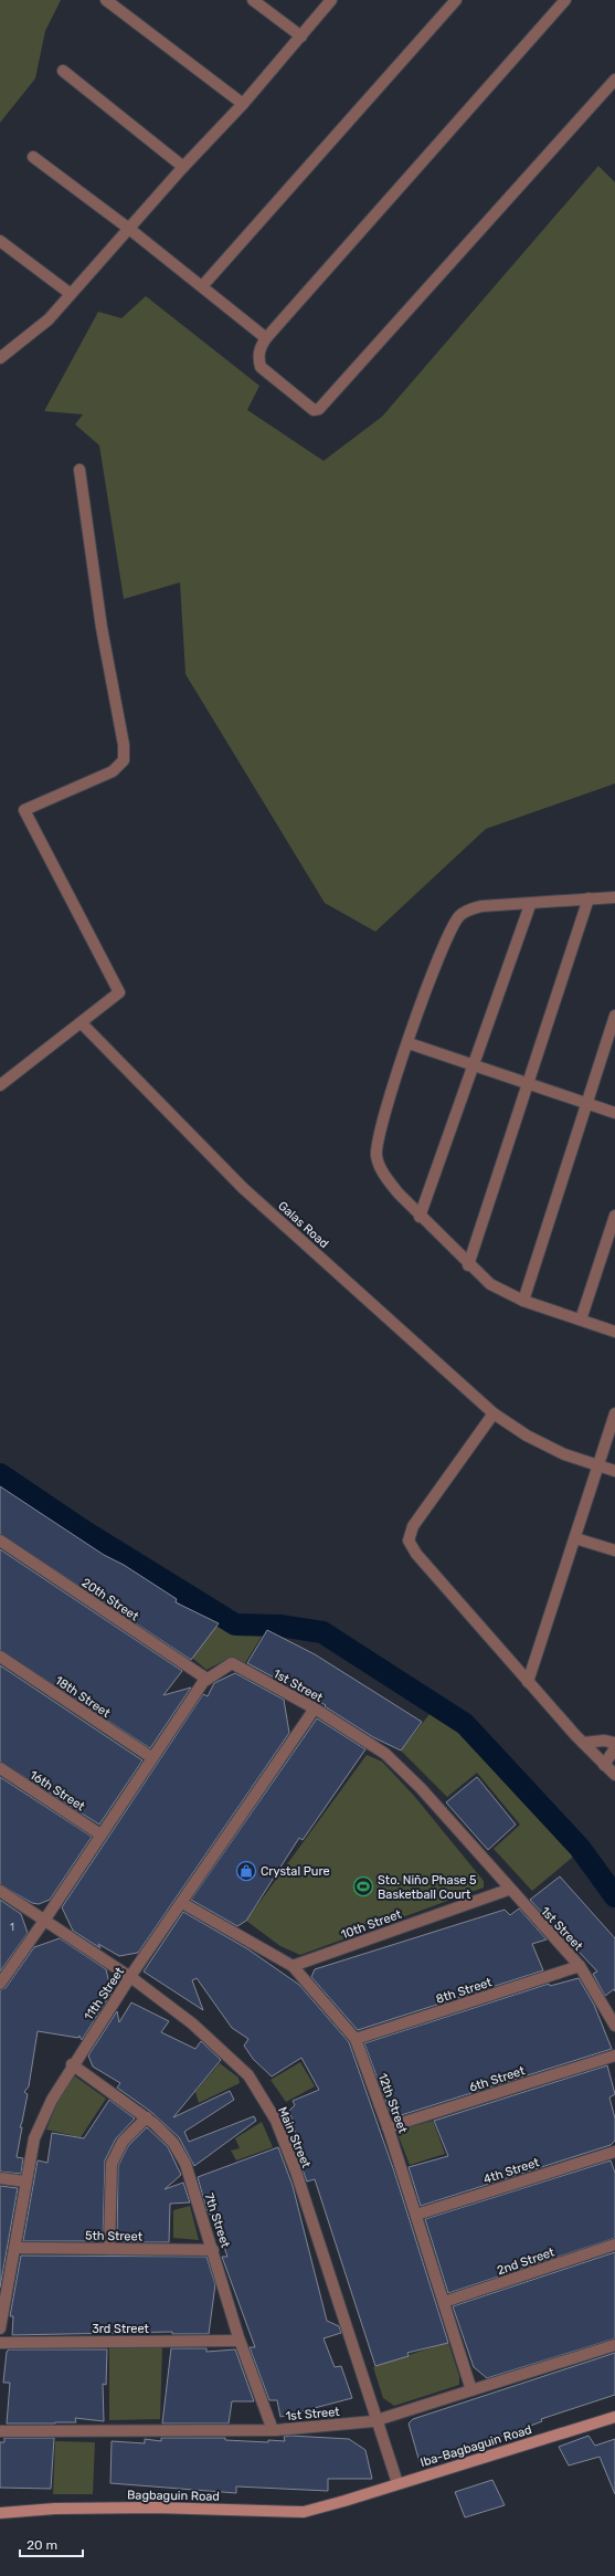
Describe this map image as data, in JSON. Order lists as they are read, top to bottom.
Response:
{
  "streets": {
    "street": [
      "Galas Road",
      "20th Street",
      "1st Street",
      "18th Street",
      "16th Street",
      "10th Street",
      "8th Street",
      "11th Street",
      "6th Street",
      "12th Street",
      "Main Street",
      "4th Street",
      "7th Street",
      "5th Street",
      "2nd Street",
      "3rd Street",
      "Iba-Bagbaguin Road",
      "Bagbaguin Road"
    ]
  },
  "crossings": [
    ["20th Street", "1st Street"],
    ["1st Street", "18th Street"],
    ["1st Street", "16th Street"],
    ["1st Street", "10th Street"],
    ["1st Street", "8th Street"],
    ["1st Street", "11th Street"],
    ["1st Street", "12th Street"],
    ["1st Street", "Main Street"],
    ["1st Street", "7th Street"],
    ["10th Street", "12th Street"],
    ["8th Street", "12th Street"],
    ["11th Street", "12th Street"],
    ["11th Street", "Main Street"],
    ["11th Street", "7th Street"],
    ["11th Street", "5th Street"],
    ["6th Street", "12th Street"],
    ["12th Street", "4th Street"],
    ["12th Street", "2nd Street"],
    ["Main Street", "Iba-Bagbaguin Road"],
    ["7th Street", "5th Street"],
    ["7th Street", "3rd Street"],
    ["Iba-Bagbaguin Road", "Bagbaguin Road"]
  ],
  "places": {
    "shop": ["Crystal Pure"],
    "sports": ["Sto. Niño Phase 5 Basketball Court"]
  },
  "house_numbers": ["1"],
  "scale_bar": "20 m"
}
